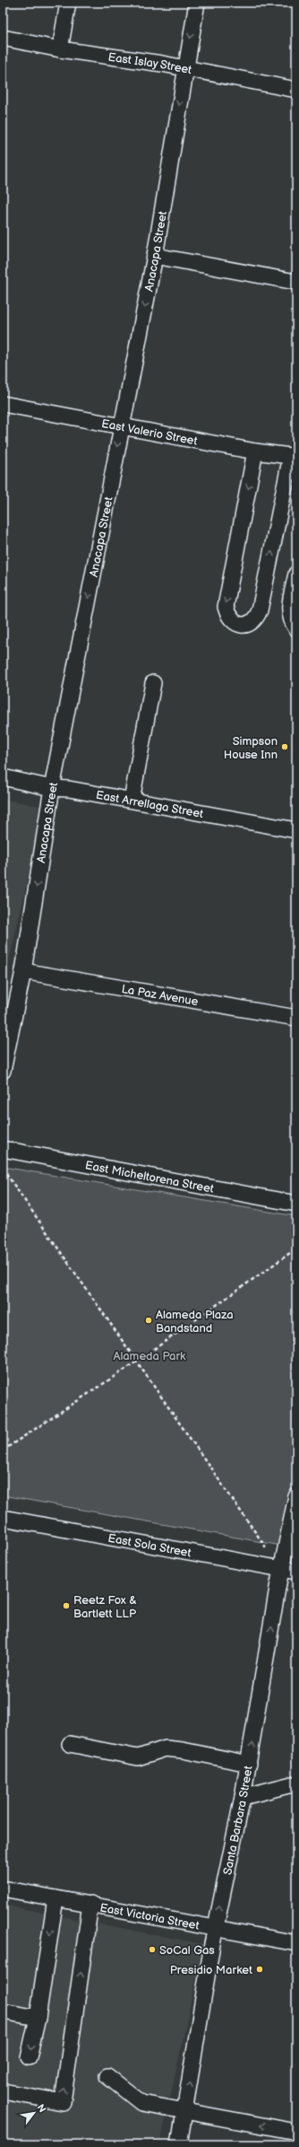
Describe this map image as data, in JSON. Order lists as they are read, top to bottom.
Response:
{
  "streets": {
    "street": [
      "East Islay Street",
      "Anacapa Street",
      "East Valerio Street",
      "East Arrellaga Street",
      "La Paz Avenue",
      "East Micheltorena Street",
      "East Sola Street",
      "Santa Barbara Street",
      "East Victoria Street"
    ]
  },
  "crossings": [
    ["East Islay Street", "Anacapa Street"],
    ["Anacapa Street", "East Valerio Street"],
    ["Anacapa Street", "East Arrellaga Street"],
    ["Anacapa Street", "La Paz Avenue"],
    ["East Sola Street", "Santa Barbara Street"],
    ["Santa Barbara Street", "East Victoria Street"]
  ],
  "one_way": ["Anacapa Street", "Santa Barbara Street"],
  "parks": ["Alameda Park"],
  "places": [
    "Simpson House Inn",
    "Alameda Plaza Bandstand",
    "Reetz Fox & Bartlett LLP",
    "SoCal Gas",
    "Presidio Market"
  ],
  "north": "top right"
}
